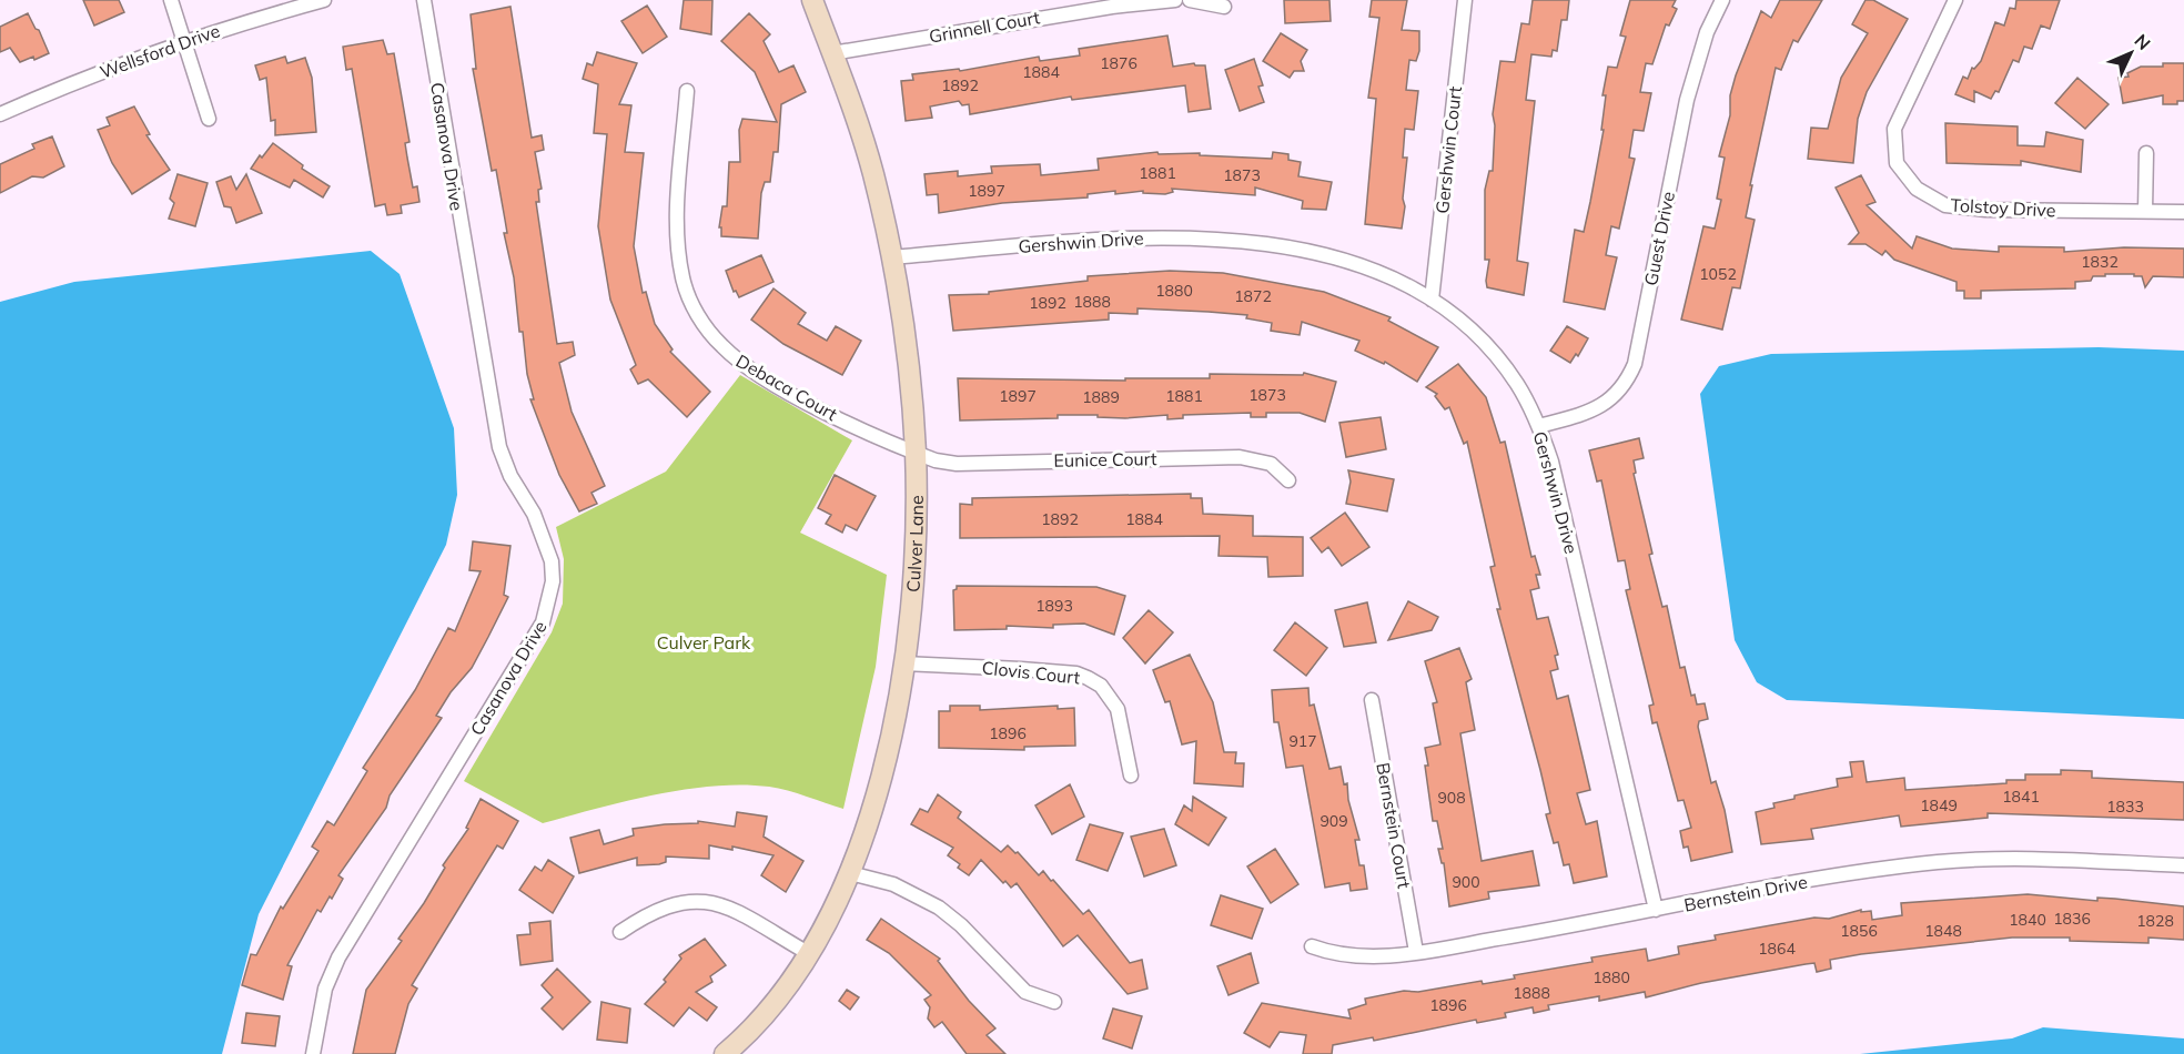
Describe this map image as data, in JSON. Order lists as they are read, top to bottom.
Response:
{
  "streets": {
    "street": [
      "Grinnell Court",
      "Wellsford Drive",
      "Casanova Drive",
      "Gershwin Court",
      "Tolstoy Drive",
      "Guest Drive",
      "Gershwin Drive",
      "Debaca Court",
      "Eunice Court",
      "Culver Lane",
      "Clovis Court",
      "Bernstein Court",
      "Bernstein Drive"
    ]
  },
  "crossings": [
    ["Grinnell Court", "Culver Lane"],
    ["Gershwin Court", "Gershwin Drive"],
    ["Guest Drive", "Gershwin Drive"],
    ["Gershwin Drive", "Culver Lane"],
    ["Gershwin Drive", "Bernstein Drive"],
    ["Debaca Court", "Eunice Court"],
    ["Debaca Court", "Culver Lane"],
    ["Eunice Court", "Culver Lane"],
    ["Culver Lane", "Clovis Court"],
    ["Bernstein Court", "Bernstein Drive"]
  ],
  "parks": ["Culver Park"],
  "house_numbers": [
    "1876",
    "1884",
    "1892",
    "1881",
    "1873",
    "1897",
    "1832",
    "1052",
    "1880",
    "1872",
    "1888",
    "1892",
    "1873",
    "1897",
    "1881",
    "1889",
    "1892",
    "1884",
    "1893",
    "1896",
    "917",
    "1841",
    "908",
    "1849",
    "1833",
    "909",
    "900",
    "1836",
    "1840",
    "1828",
    "1856",
    "1848",
    "1864",
    "1880",
    "1888",
    "1896"
  ],
  "north": "top right"
}
